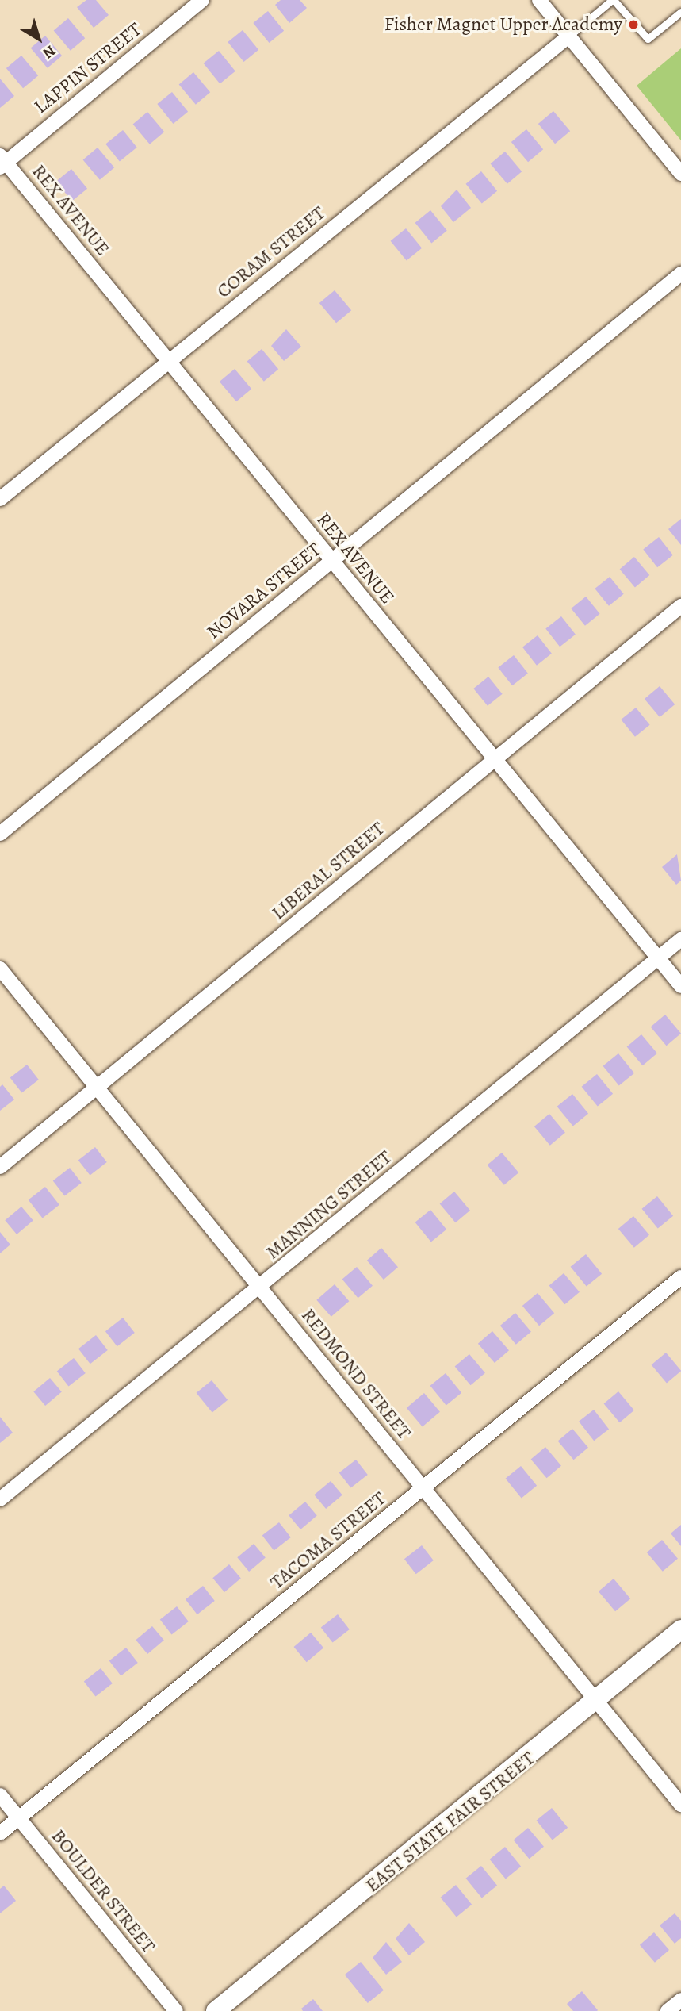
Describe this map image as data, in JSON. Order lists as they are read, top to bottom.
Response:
{
  "streets": {
    "street": [
      "LAPPIN STREET",
      "REX AVENUE",
      "CORAM STREET",
      "NOVARA STREET",
      "LIBERAL STREET",
      "MANNING STREET",
      "REDMOND STREET",
      "TACOMA STREET",
      "EAST STATE FAIR STREET",
      "BOULDER STREET"
    ]
  },
  "crossings": [
    ["LAPPIN STREET", "REX AVENUE"],
    ["REX AVENUE", "CORAM STREET"],
    ["REX AVENUE", "NOVARA STREET"],
    ["REX AVENUE", "LIBERAL STREET"],
    ["REX AVENUE", "MANNING STREET"],
    ["LIBERAL STREET", "REDMOND STREET"],
    ["MANNING STREET", "REDMOND STREET"],
    ["REDMOND STREET", "TACOMA STREET"],
    ["REDMOND STREET", "EAST STATE FAIR STREET"],
    ["TACOMA STREET", "BOULDER STREET"]
  ],
  "places": ["Fisher Magnet Upper Academy"],
  "north": "bottom right"
}
